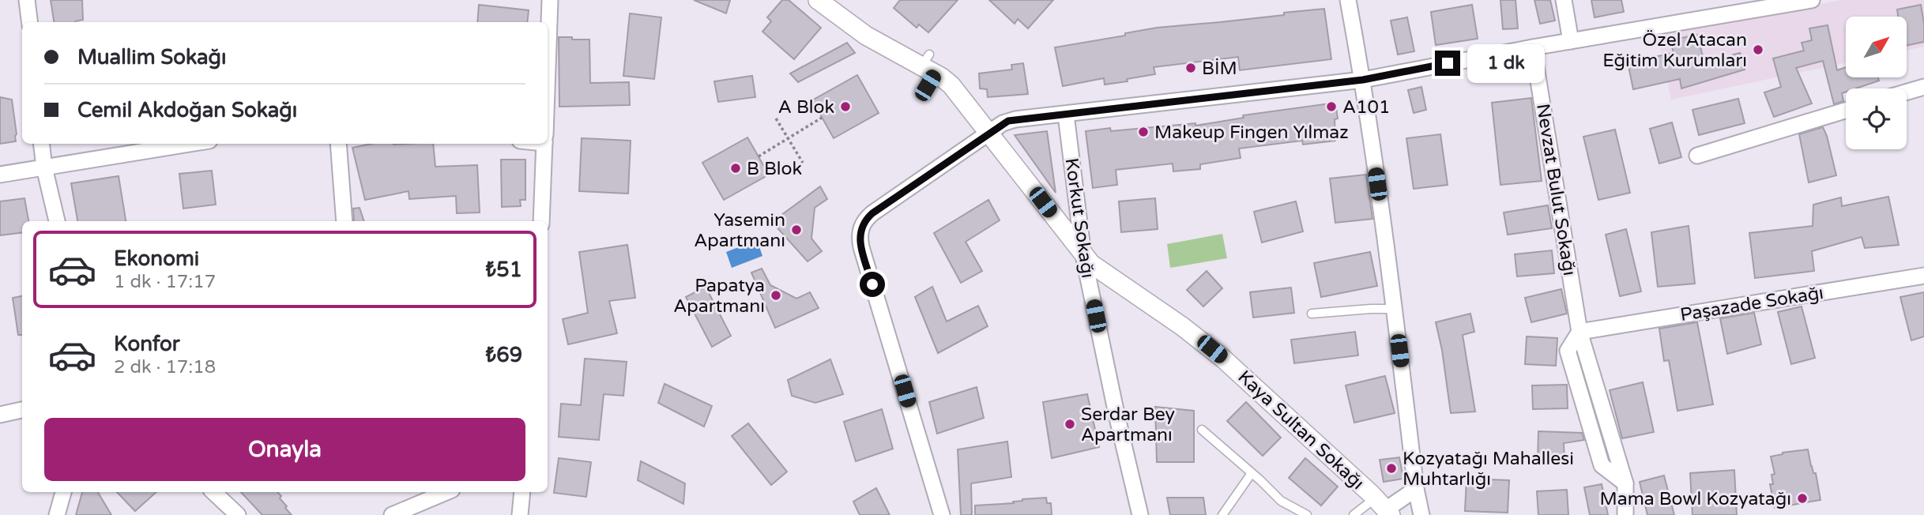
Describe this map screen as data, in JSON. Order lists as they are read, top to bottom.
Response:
{
  "streets": {
    "street": [
      "Nevzat Bulut Sokağı",
      "Korkut Sokağı",
      "Paşazade Sokağı",
      "Kaya Sultan Sokağı"
    ]
  },
  "crossings": [
    ["Nevzat Bulut Sokağı", "Paşazade Sokağı"],
    ["Korkut Sokağı", "Kaya Sultan Sokağı"]
  ],
  "places": [
    "Özel Atacan Eğitim Kurumları",
    "BİM",
    "A Blok",
    "A101",
    "Makeup Fingen Yılmaz",
    "B Blok",
    "Yasemin Apartmanı",
    "Papatya Apartmanı",
    "Serdar Bey Apartmanı",
    "Kozyatağı Mahallesi Muhtarlığı",
    "Mama Bowl Kozyatağı"
  ],
  "north": "top right",
  "page": {
    "banner": ["Muallim Sokağı", "Cemil Akdoğan Sokağı"],
    "bubble": "1 dk",
    "list": [
      {
        "name": "Ekonomi",
        "note": "1 dk · 17:17",
        "value": "₺51"
      },
      {
        "name": "Konfor",
        "note": "2 dk · 17:18",
        "value": "₺69"
      }
    ],
    "buttons": "Onayla"
  }
}
